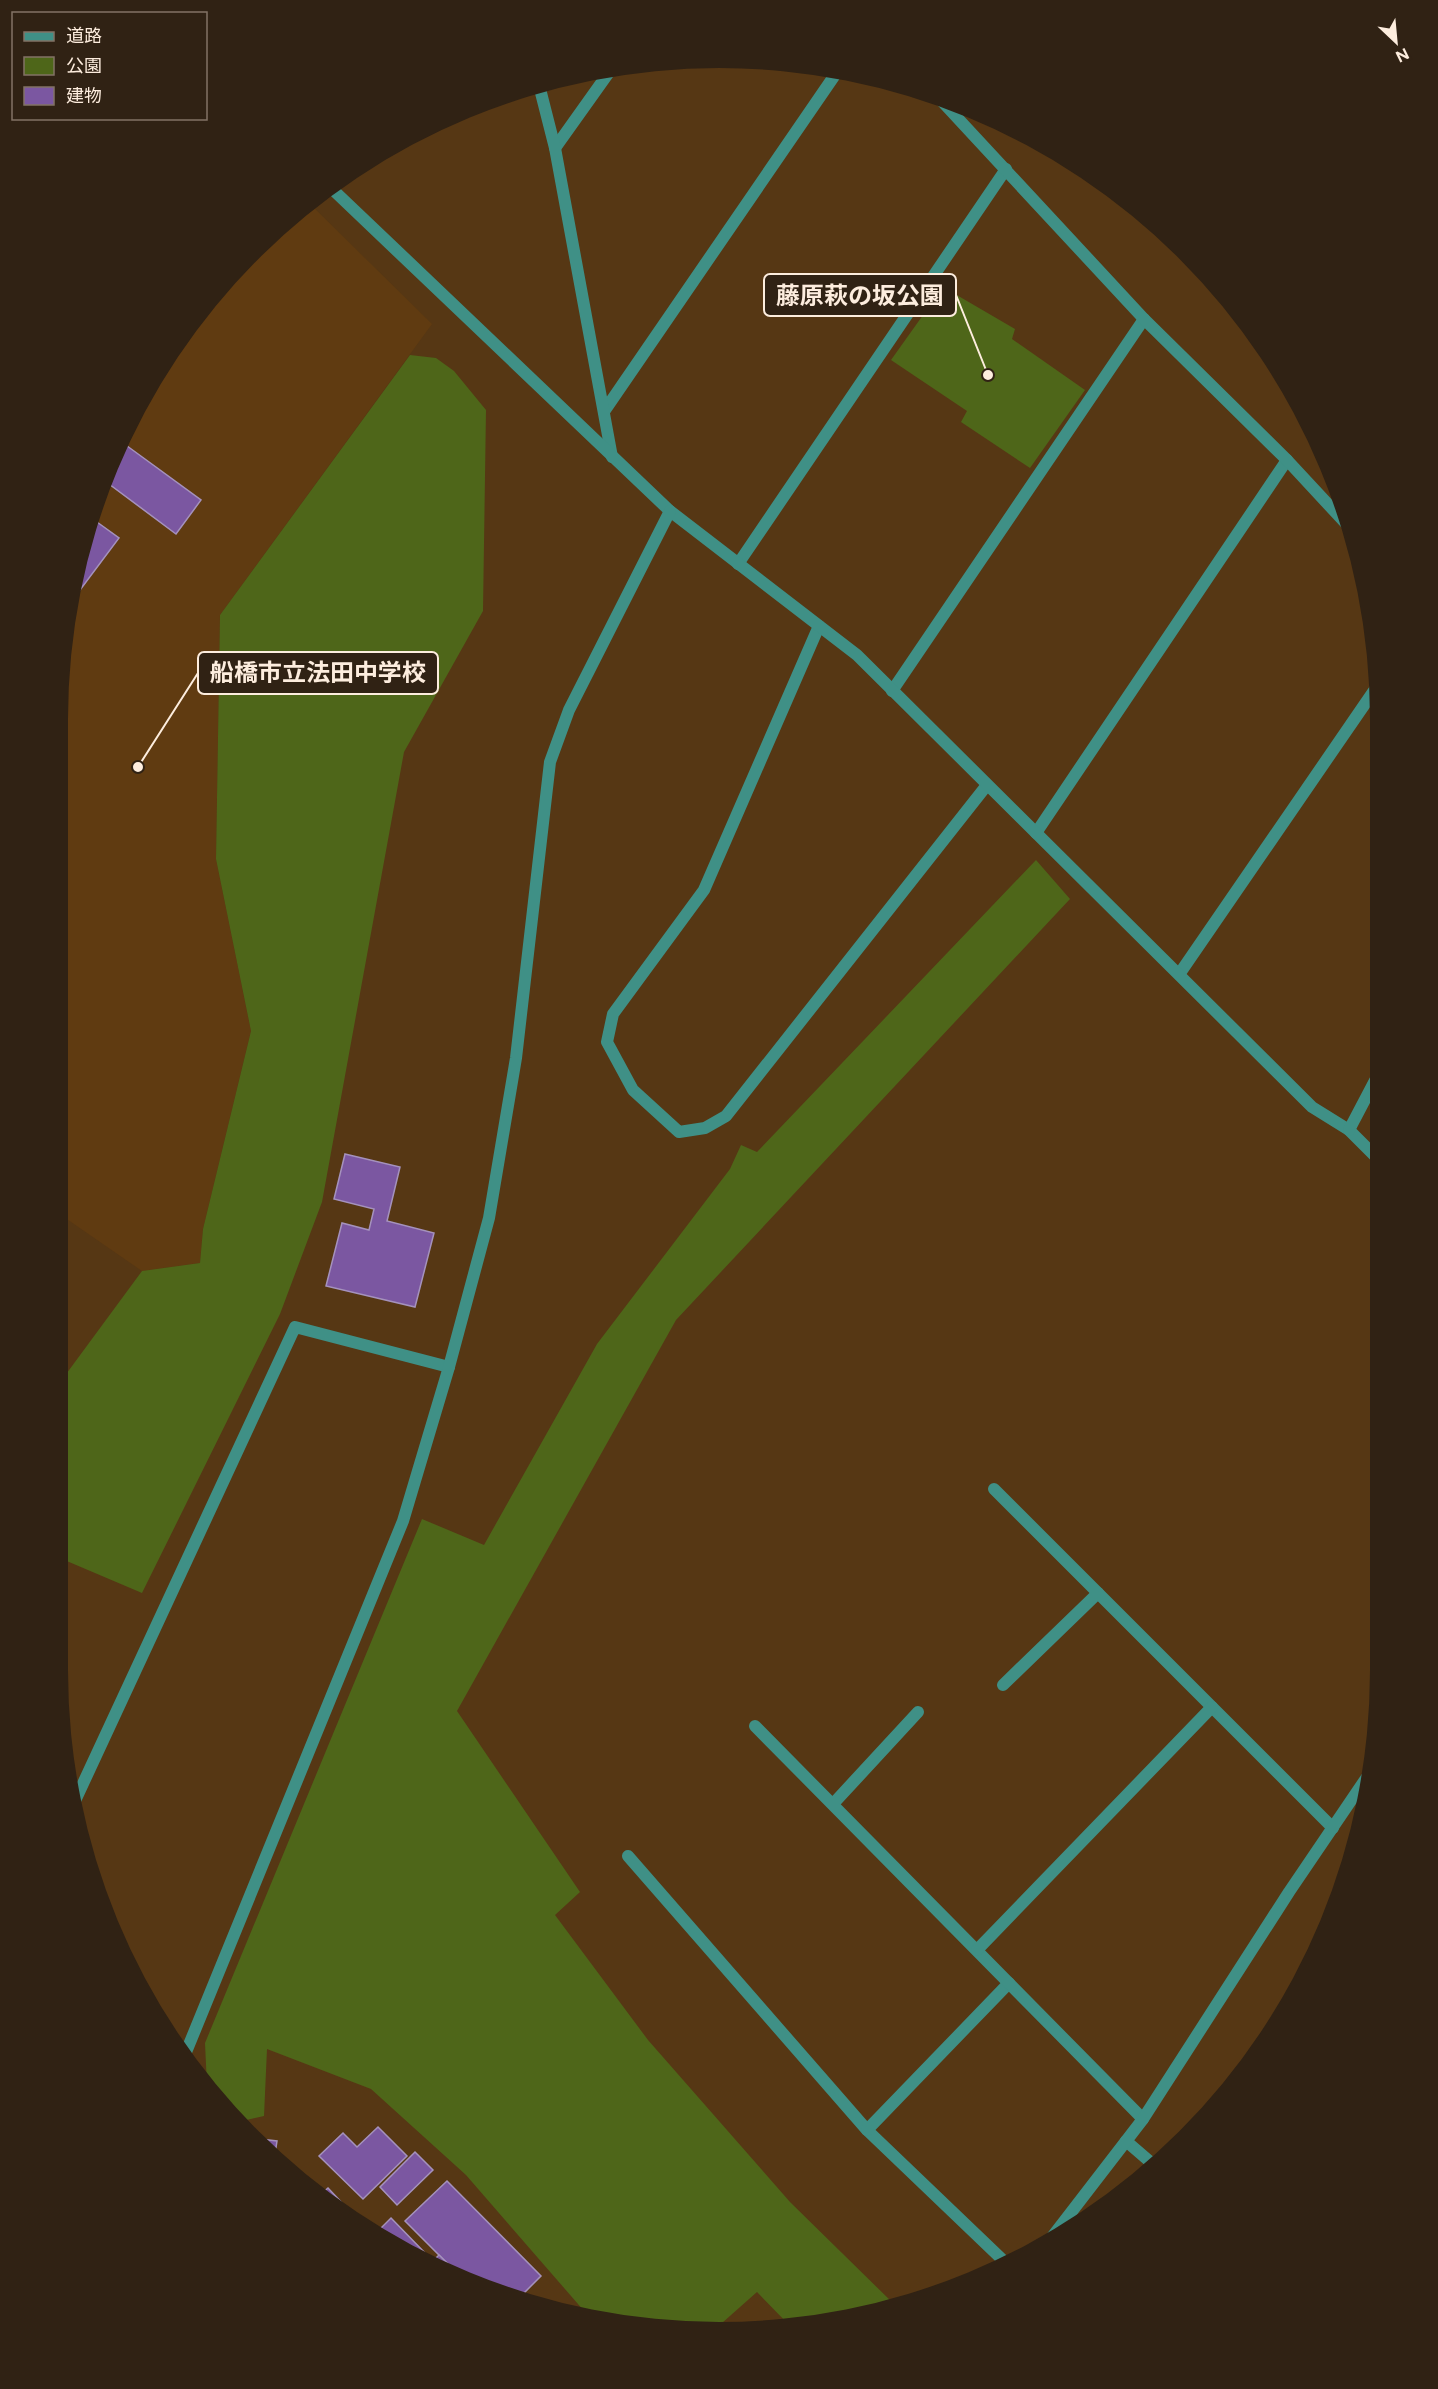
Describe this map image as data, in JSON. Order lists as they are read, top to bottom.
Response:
{
  "places": ["藤原萩の坂公園", "船橋市立法田中学校"],
  "legend": ["道路", "公園", "建物"],
  "north": "bottom right"
}
